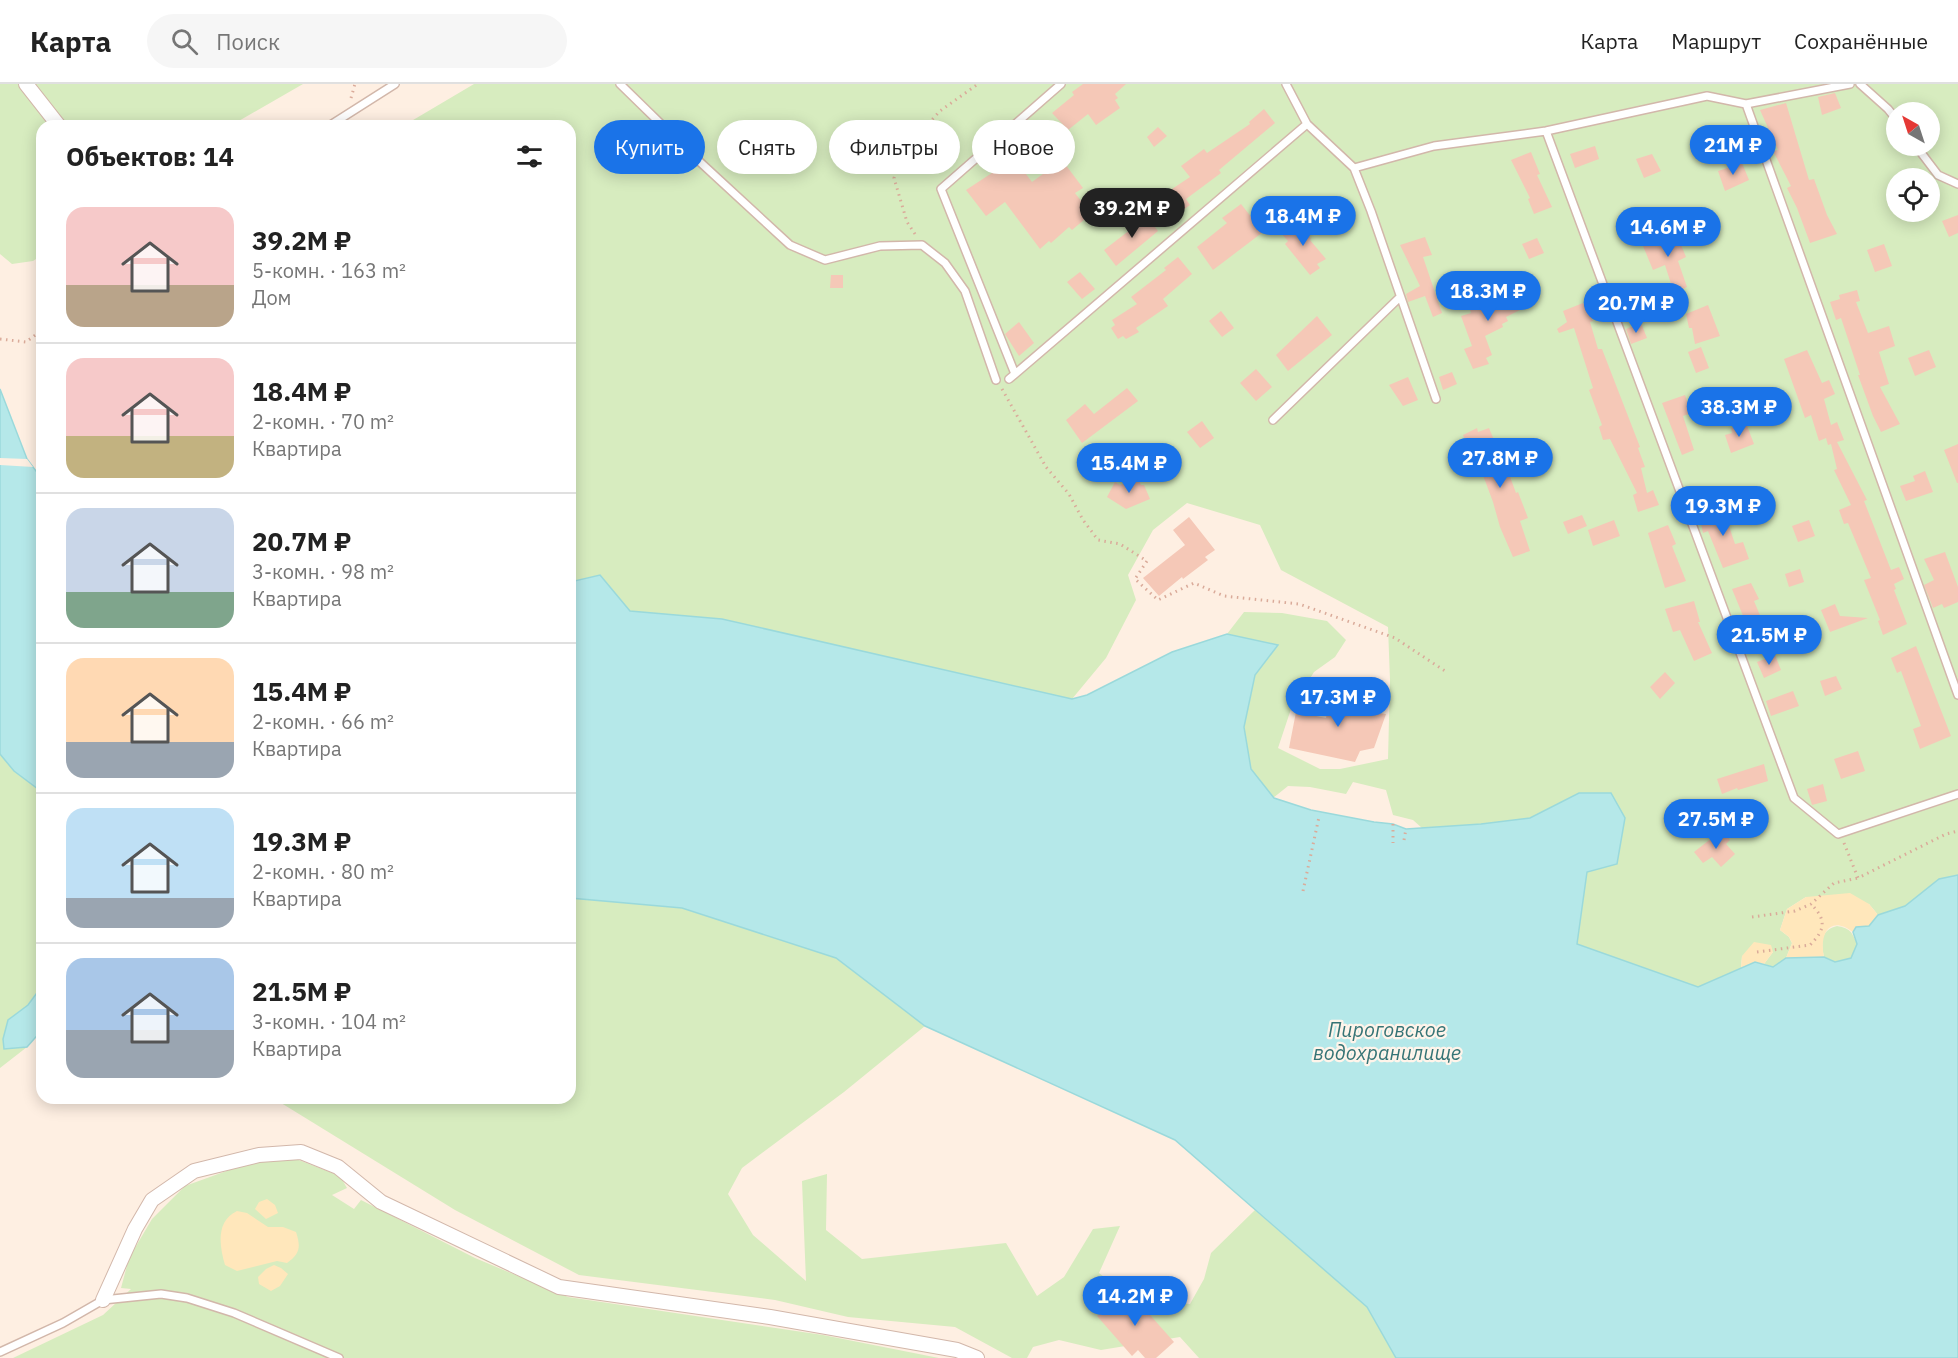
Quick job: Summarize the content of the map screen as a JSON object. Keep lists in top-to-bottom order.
{
  "water": ["Пироговское водохранилище"],
  "north": "top left",
  "page": {
    "header": "Карта",
    "search": "Поиск",
    "nav": ["Карта", "Маршрут", "Сохранённые"],
    "chip": [
      "Купить",
      "Снять",
      "Фильтры",
      "Новое"
    ],
    "heading": "Объектов: 14",
    "price": [
      "21M ₽",
      "39.2M ₽",
      "18.4M ₽",
      "14.6M ₽",
      "18.3M ₽",
      "20.7M ₽",
      "38.3M ₽",
      "27.8M ₽",
      "15.4M ₽",
      "19.3M ₽",
      "21.5M ₽",
      "17.3M ₽",
      "27.5M ₽",
      "14.2M ₽"
    ],
    "list": [
      {
        "name": "39.2M ₽",
        "note": "5-комн. · 163 m² · Дом"
      },
      {
        "name": "18.4M ₽",
        "note": "2-комн. · 70 m² · Квартира"
      },
      {
        "name": "20.7M ₽",
        "note": "3-комн. · 98 m² · Квартира"
      },
      {
        "name": "15.4M ₽",
        "note": "2-комн. · 66 m² · Квартира"
      },
      {
        "name": "19.3M ₽",
        "note": "2-комн. · 80 m² · Квартира"
      },
      {
        "name": "21.5M ₽",
        "note": "3-комн. · 104 m² · Квартира"
      }
    ]
  }
}
